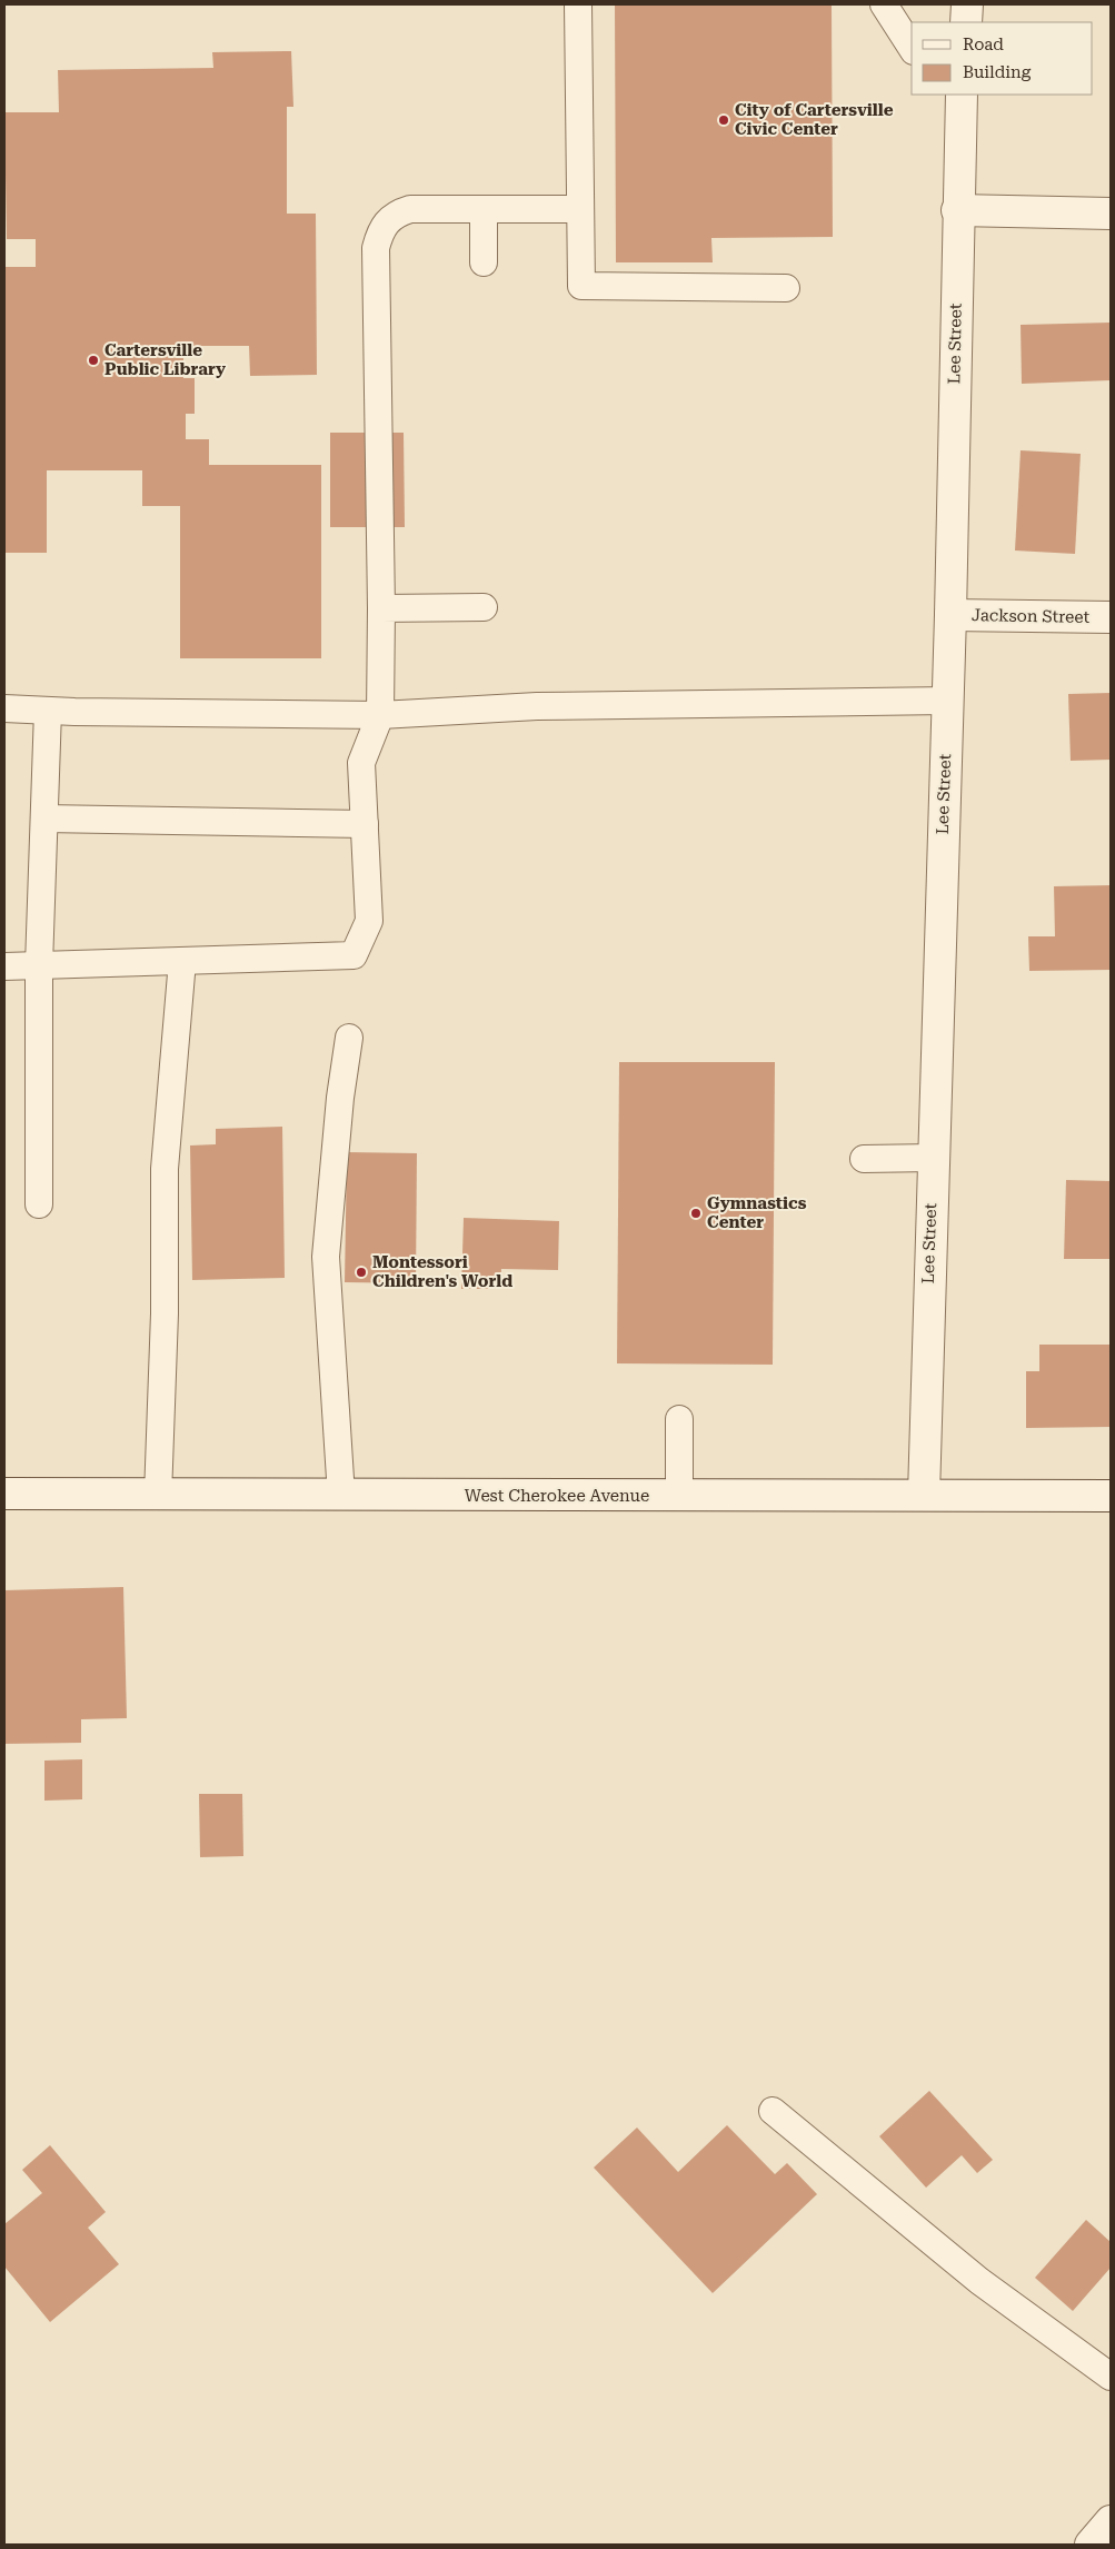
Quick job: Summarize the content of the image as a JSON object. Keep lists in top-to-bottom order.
{
  "streets": {
    "street": ["Lee Street", "Jackson Street", "West Cherokee Avenue"]
  },
  "crossings": [
    ["Lee Street", "Jackson Street"],
    ["Lee Street", "West Cherokee Avenue"]
  ],
  "places": [
    "City of Cartersville Civic Center",
    "Cartersville Public Library",
    "Gymnastics Center",
    "Montessori Children's World"
  ],
  "legend": ["Road", "Building"]
}
